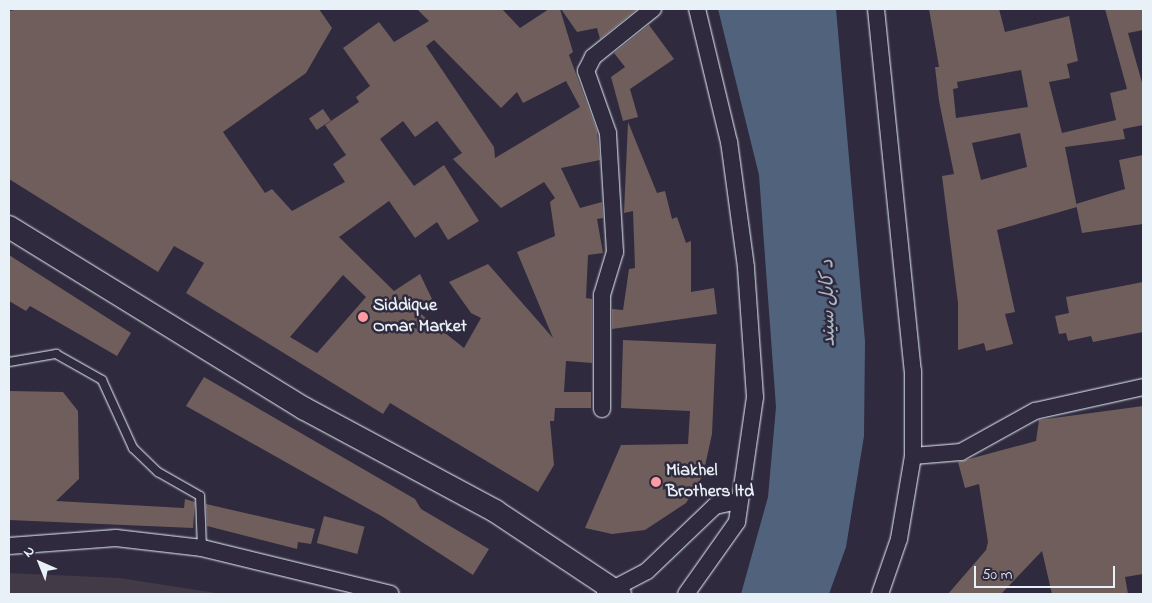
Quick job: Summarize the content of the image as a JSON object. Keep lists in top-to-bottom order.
{
  "water": ["د کابل سيند"],
  "places": ["Siddique Omar Market", "Miakhel Brothers ltd"],
  "scale_bar": "50 m",
  "north": "top left"
}
